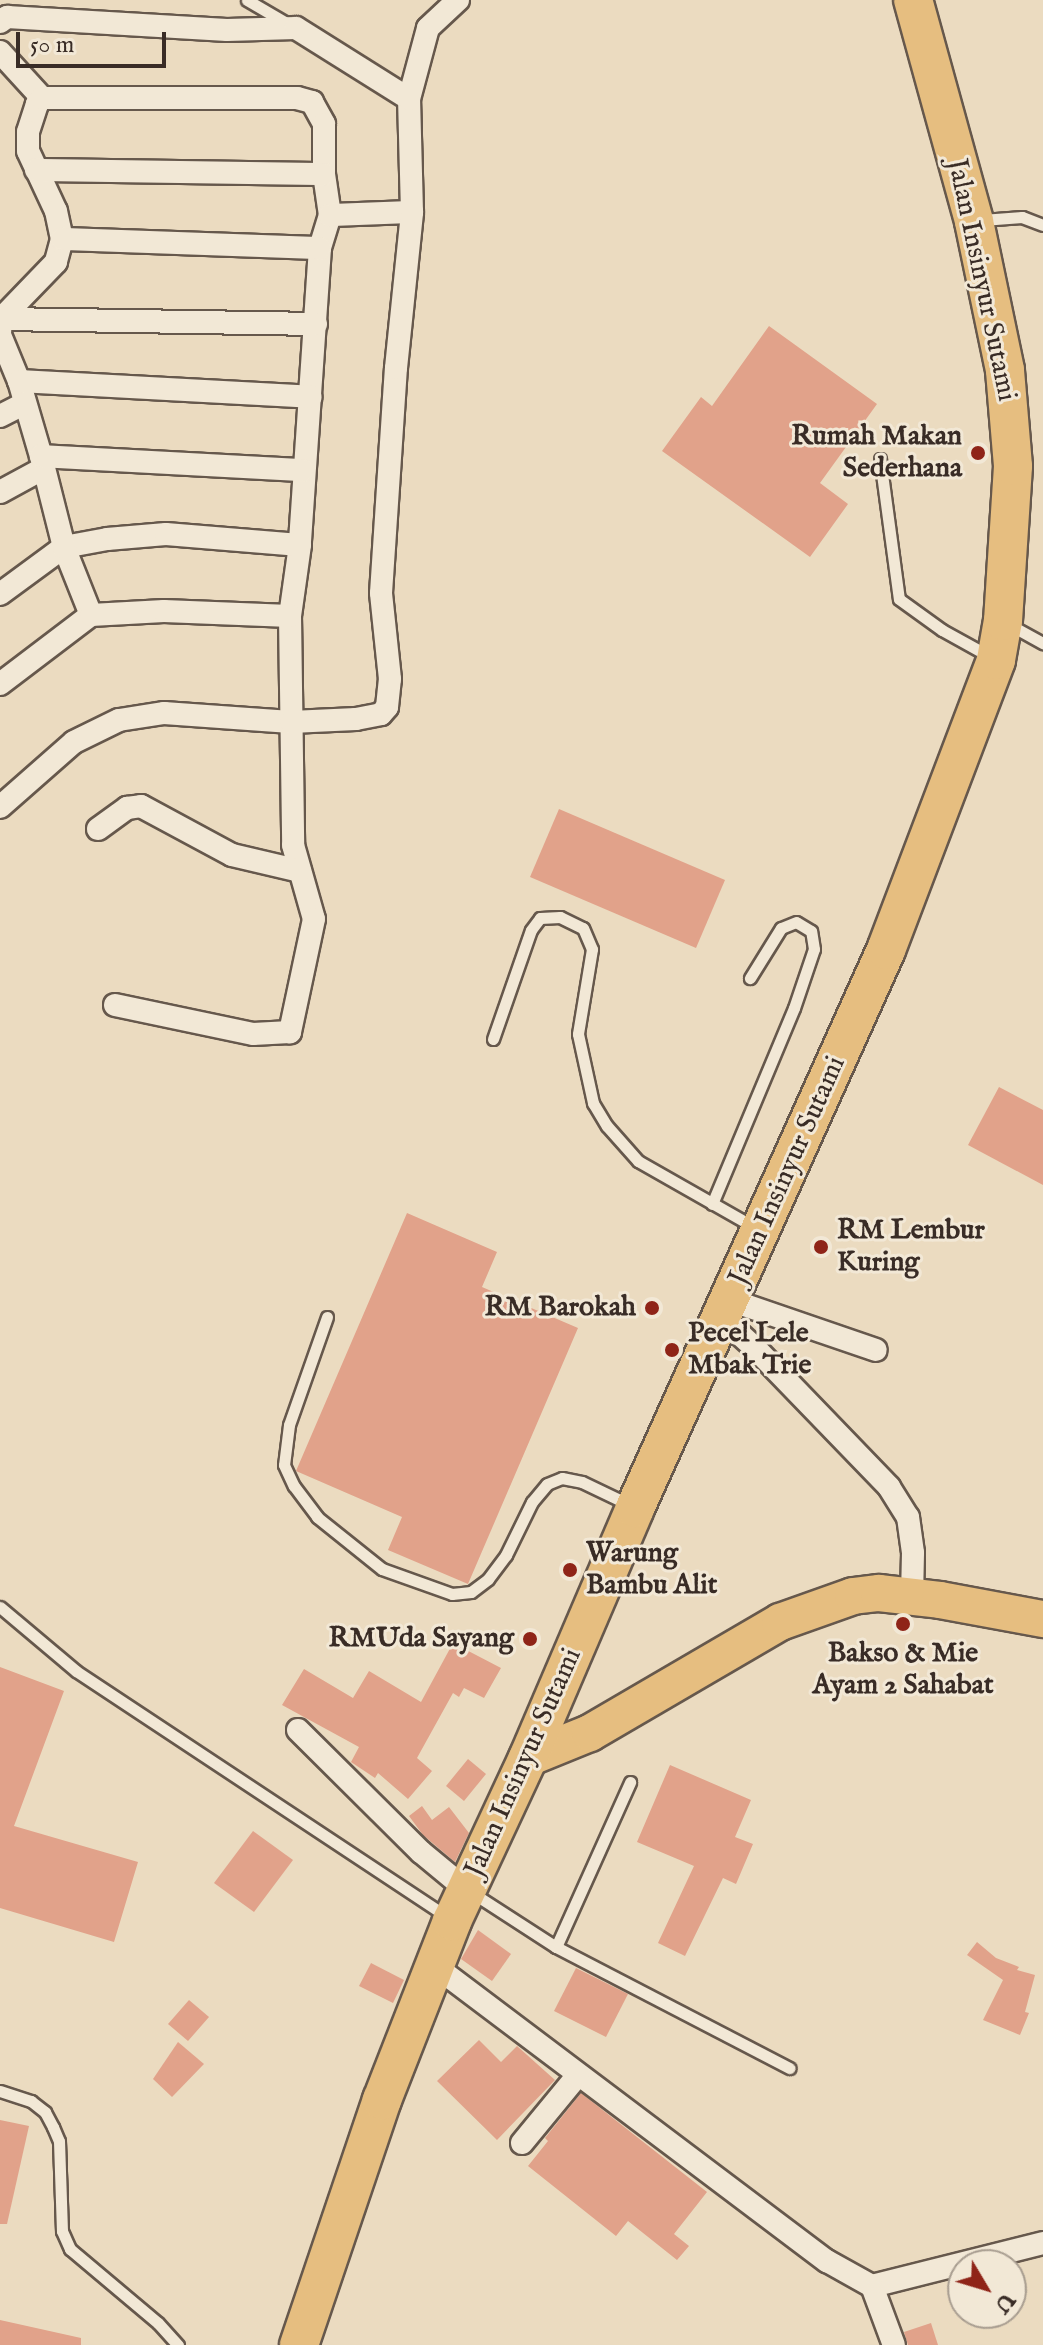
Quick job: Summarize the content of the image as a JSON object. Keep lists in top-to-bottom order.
{
  "streets": {
    "highway": ["Jalan Insinyur Sutami"]
  },
  "places": [
    "Rumah Makan Sederhana",
    "RM Lembur Kuring",
    "RM Barokah",
    "Pecel Lele Mbak Trie",
    "Warung Bambu Alit",
    "Bakso & Mie Ayam 2 Sahabat",
    "RMUda Sayang"
  ],
  "scale_bar": "50 m",
  "north": "bottom right"
}
